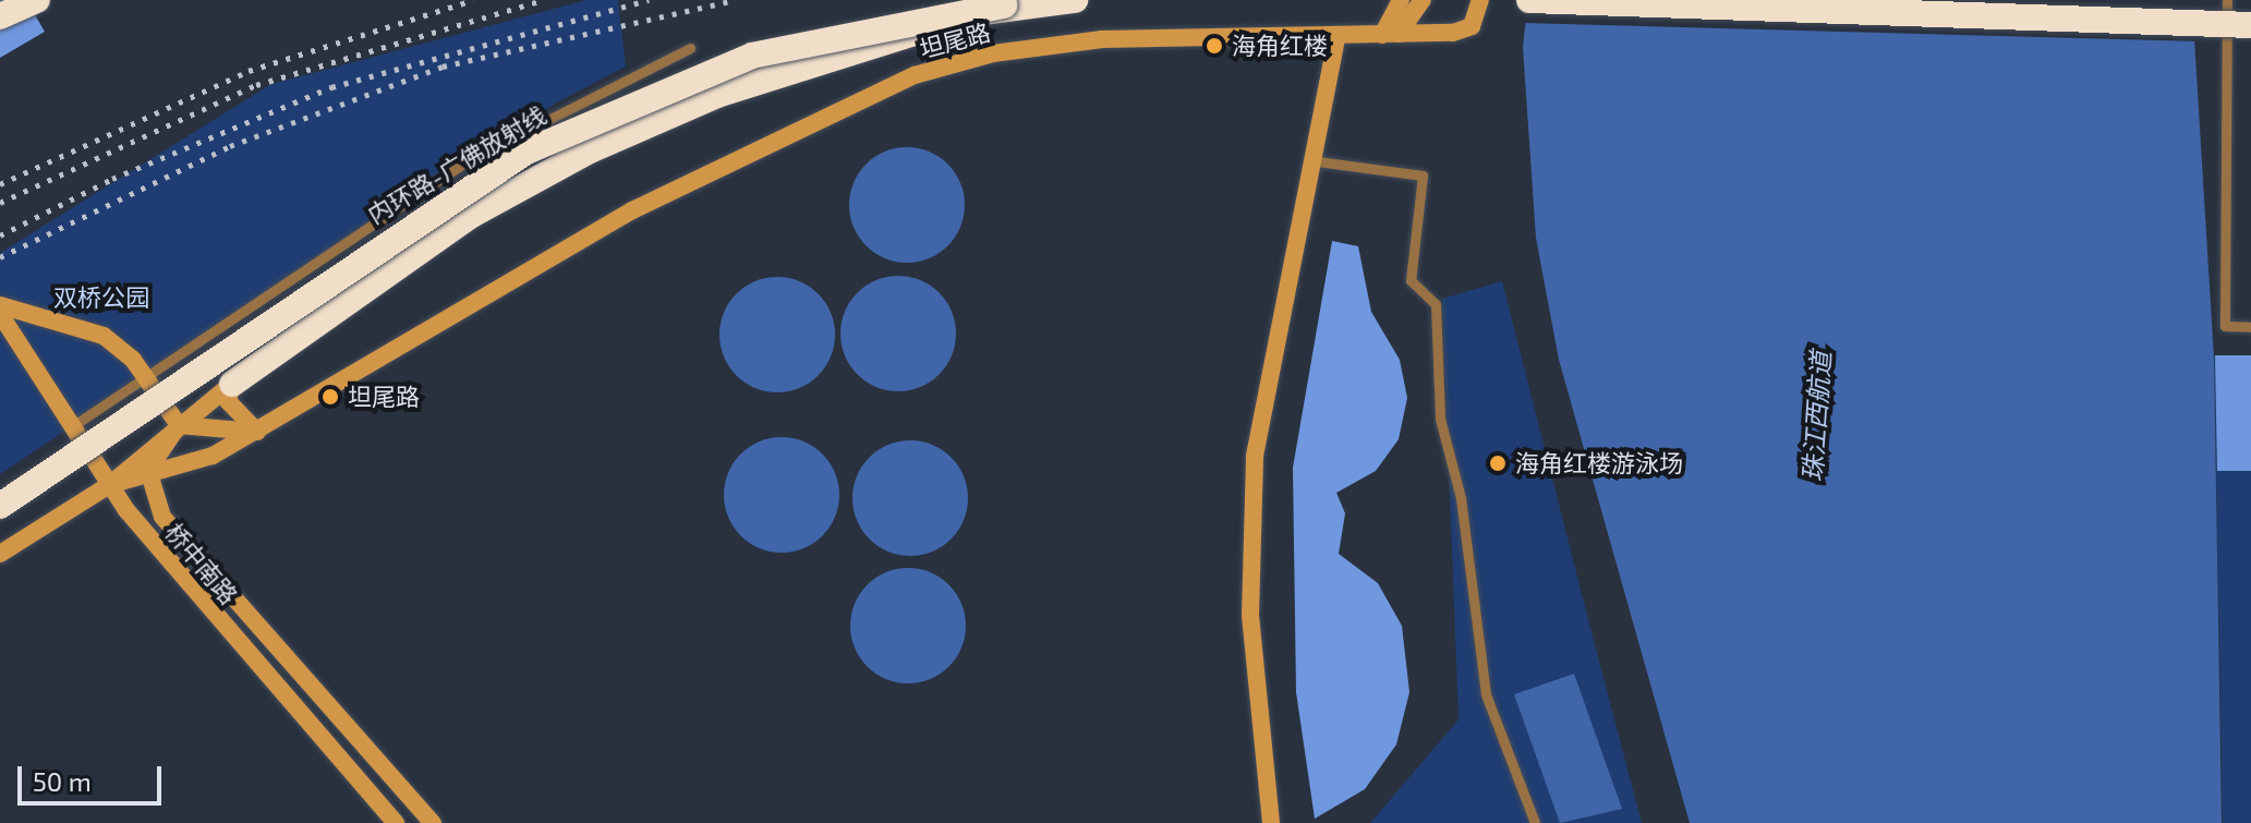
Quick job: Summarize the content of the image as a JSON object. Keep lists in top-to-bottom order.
{
  "streets": {
    "highway": ["内环路-广佛放射线"],
    "street": ["坦尾路", "桥中南路"]
  },
  "crossings": [
    ["坦尾路", "桥中南路"]
  ],
  "water": ["珠江西航道"],
  "parks": ["双桥公园"],
  "places": ["海角红楼", "坦尾路", "海角红楼游泳场"],
  "scale_bar": "50 m"
}
